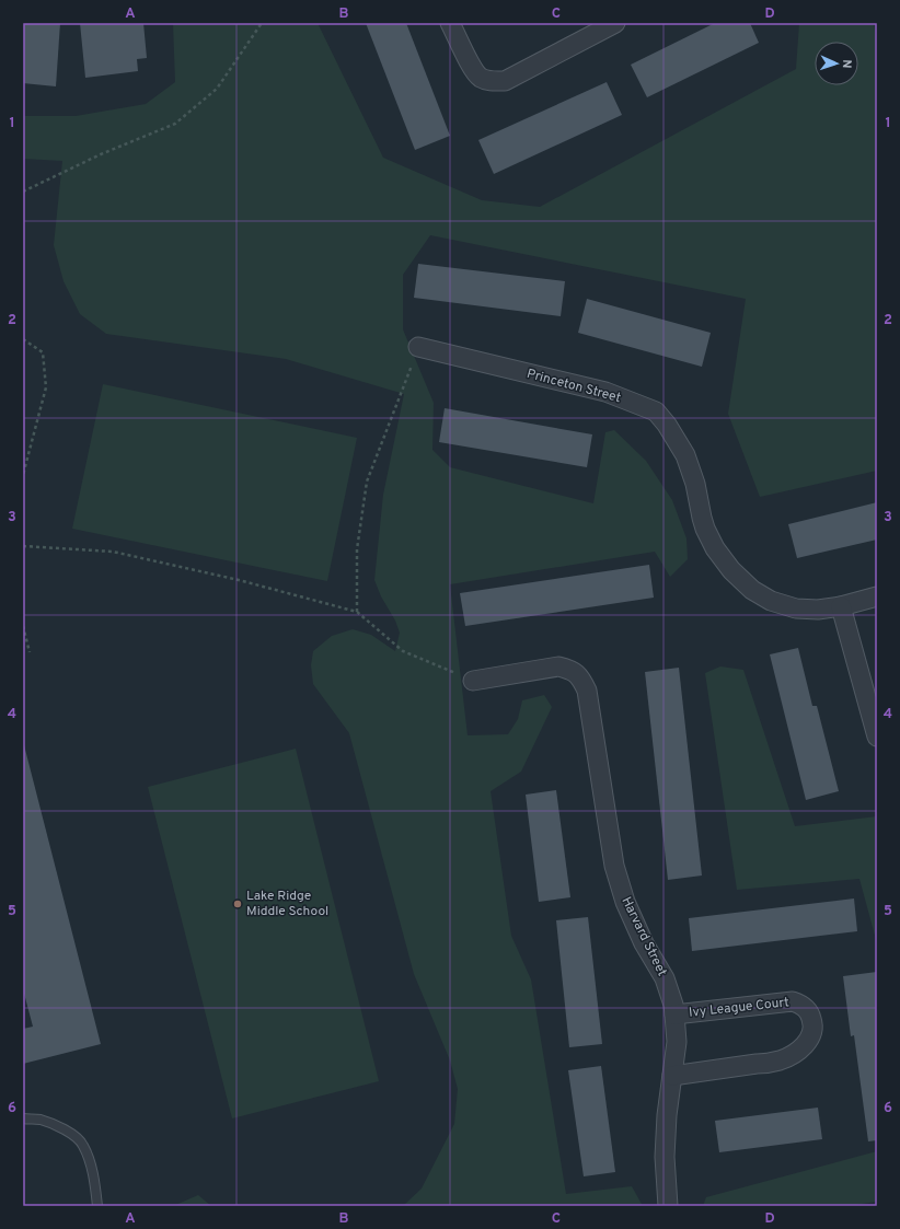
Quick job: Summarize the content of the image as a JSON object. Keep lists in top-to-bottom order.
{
  "streets": {
    "street": ["Princeton Street", "Harvard Street", "Ivy League Court"]
  },
  "crossings": [
    ["Harvard Street", "Ivy League Court"]
  ],
  "places": ["Lake Ridge Middle School"],
  "north": "right",
  "grid": {
    "columns": [
      "A",
      "B",
      "C",
      "D"
    ],
    "rows": [
      "1",
      "2",
      "3",
      "4",
      "5",
      "6"
    ]
  }
}
